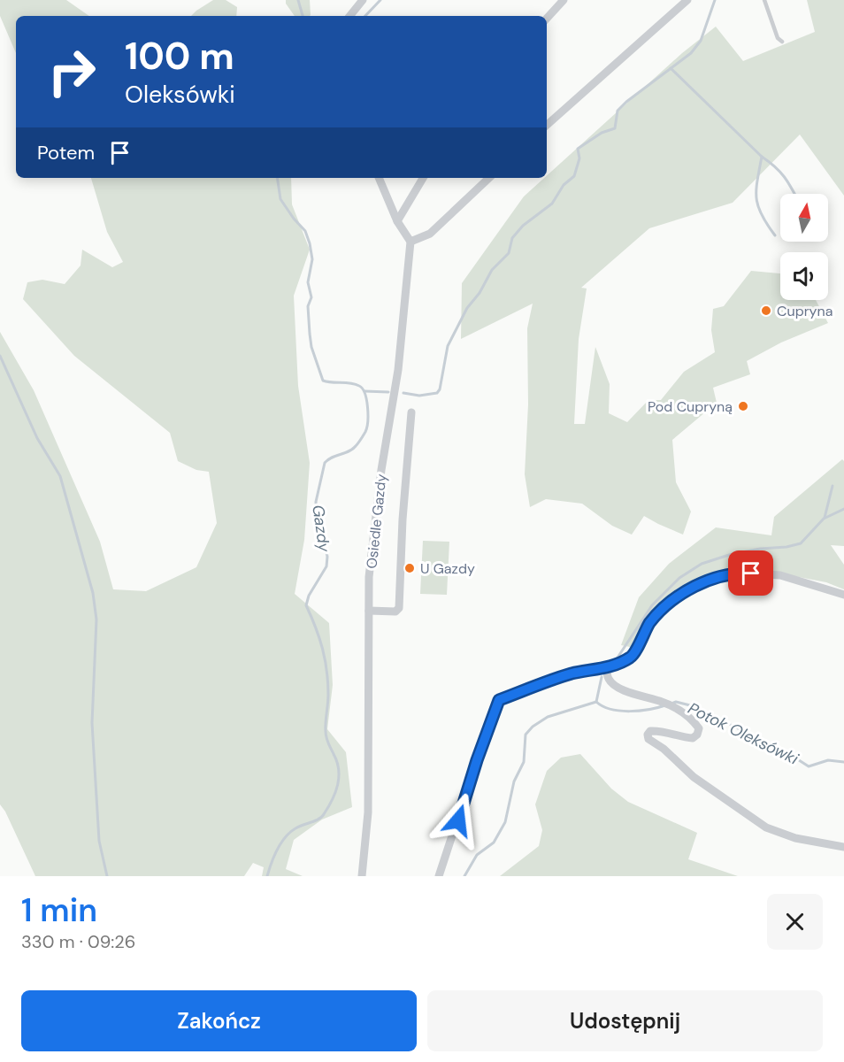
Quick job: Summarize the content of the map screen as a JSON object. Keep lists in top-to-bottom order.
{
  "streets": {
    "street": ["Osiedle Gazdy"]
  },
  "water": ["Gazdy", "Potok Oleksówki"],
  "places": ["Cupryna", "Pod Cupryną", "U Gazdy"],
  "north": "top",
  "page": {
    "turn": ["100 m", "Oleksówki"],
    "then": "Potem",
    "heading": ["1 min", "330 m · 09:26"],
    "buttons": ["Zakończ", "Udostępnij"]
  }
}
